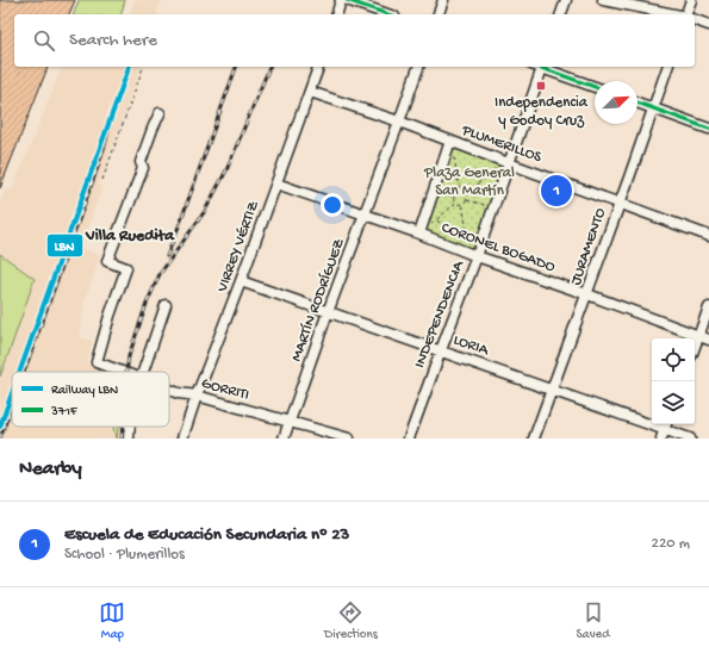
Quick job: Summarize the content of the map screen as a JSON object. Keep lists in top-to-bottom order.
{
  "streets": {
    "street": [
      "PLUMERILLOS",
      "VIRREY VÉRTIZ",
      "JURAMENTO",
      "CORONEL BOGADO",
      "MARTÍN RODRÍGUEZ",
      "INDEPENDENCIA",
      "LORIA",
      "GORRITI"
    ]
  },
  "crossings": [
    ["PLUMERILLOS", "VIRREY VÉRTIZ"],
    ["PLUMERILLOS", "JURAMENTO"],
    ["PLUMERILLOS", "MARTÍN RODRÍGUEZ"],
    ["PLUMERILLOS", "INDEPENDENCIA"],
    ["VIRREY VÉRTIZ", "CORONEL BOGADO"],
    ["VIRREY VÉRTIZ", "LORIA"],
    ["VIRREY VÉRTIZ", "GORRITI"],
    ["JURAMENTO", "CORONEL BOGADO"],
    ["JURAMENTO", "LORIA"],
    ["CORONEL BOGADO", "MARTÍN RODRÍGUEZ"],
    ["CORONEL BOGADO", "INDEPENDENCIA"],
    ["MARTÍN RODRÍGUEZ", "LORIA"],
    ["MARTÍN RODRÍGUEZ", "GORRITI"],
    ["INDEPENDENCIA", "LORIA"]
  ],
  "districts": ["Villa Ruedita"],
  "parks": ["Plaza General San Martín"],
  "places": {
    "transit": ["Independencia y Godoy Cruz"]
  },
  "lines": ["transit line 371F", "rail line LBN"],
  "legend": ["Railway LBN", "371F"],
  "north": "top right",
  "page": {
    "search": "Search here",
    "pins": "1",
    "heading": "Nearby",
    "list": [
      {
        "mark": "1",
        "name": "Escuela de Educación Secundaria nº 23",
        "note": "School · Plumerillos",
        "value": "220 m"
      }
    ],
    "nav": ["Map", "Directions", "Saved"]
  }
}
